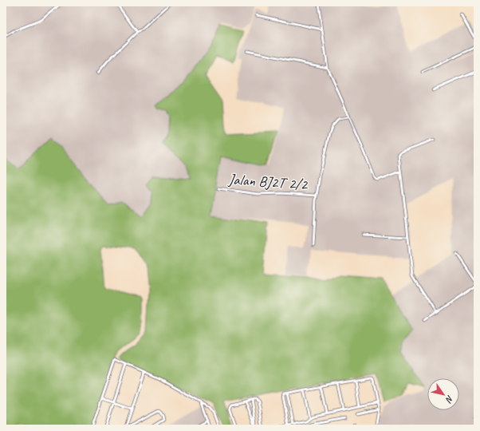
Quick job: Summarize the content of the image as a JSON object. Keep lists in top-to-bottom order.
{
  "streets": {
    "street": ["Jalan BJ2T 2/2"]
  },
  "north": "bottom right"
}
